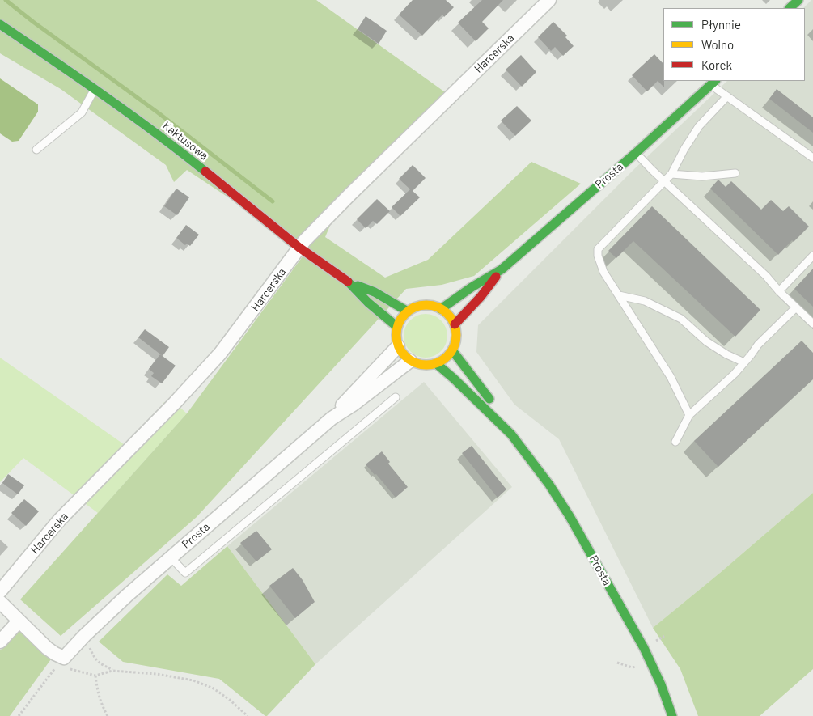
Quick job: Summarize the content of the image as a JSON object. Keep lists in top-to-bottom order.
{
  "streets": {
    "main road": ["Kaktusowa", "Prosta"],
    "street": ["Harcerska"]
  },
  "crossings": [
    ["Harcerska", "Kaktusowa"],
    ["Kaktusowa", "Prosta"]
  ],
  "legend": ["Płynnie", "Wolno", "Korek"]
}
